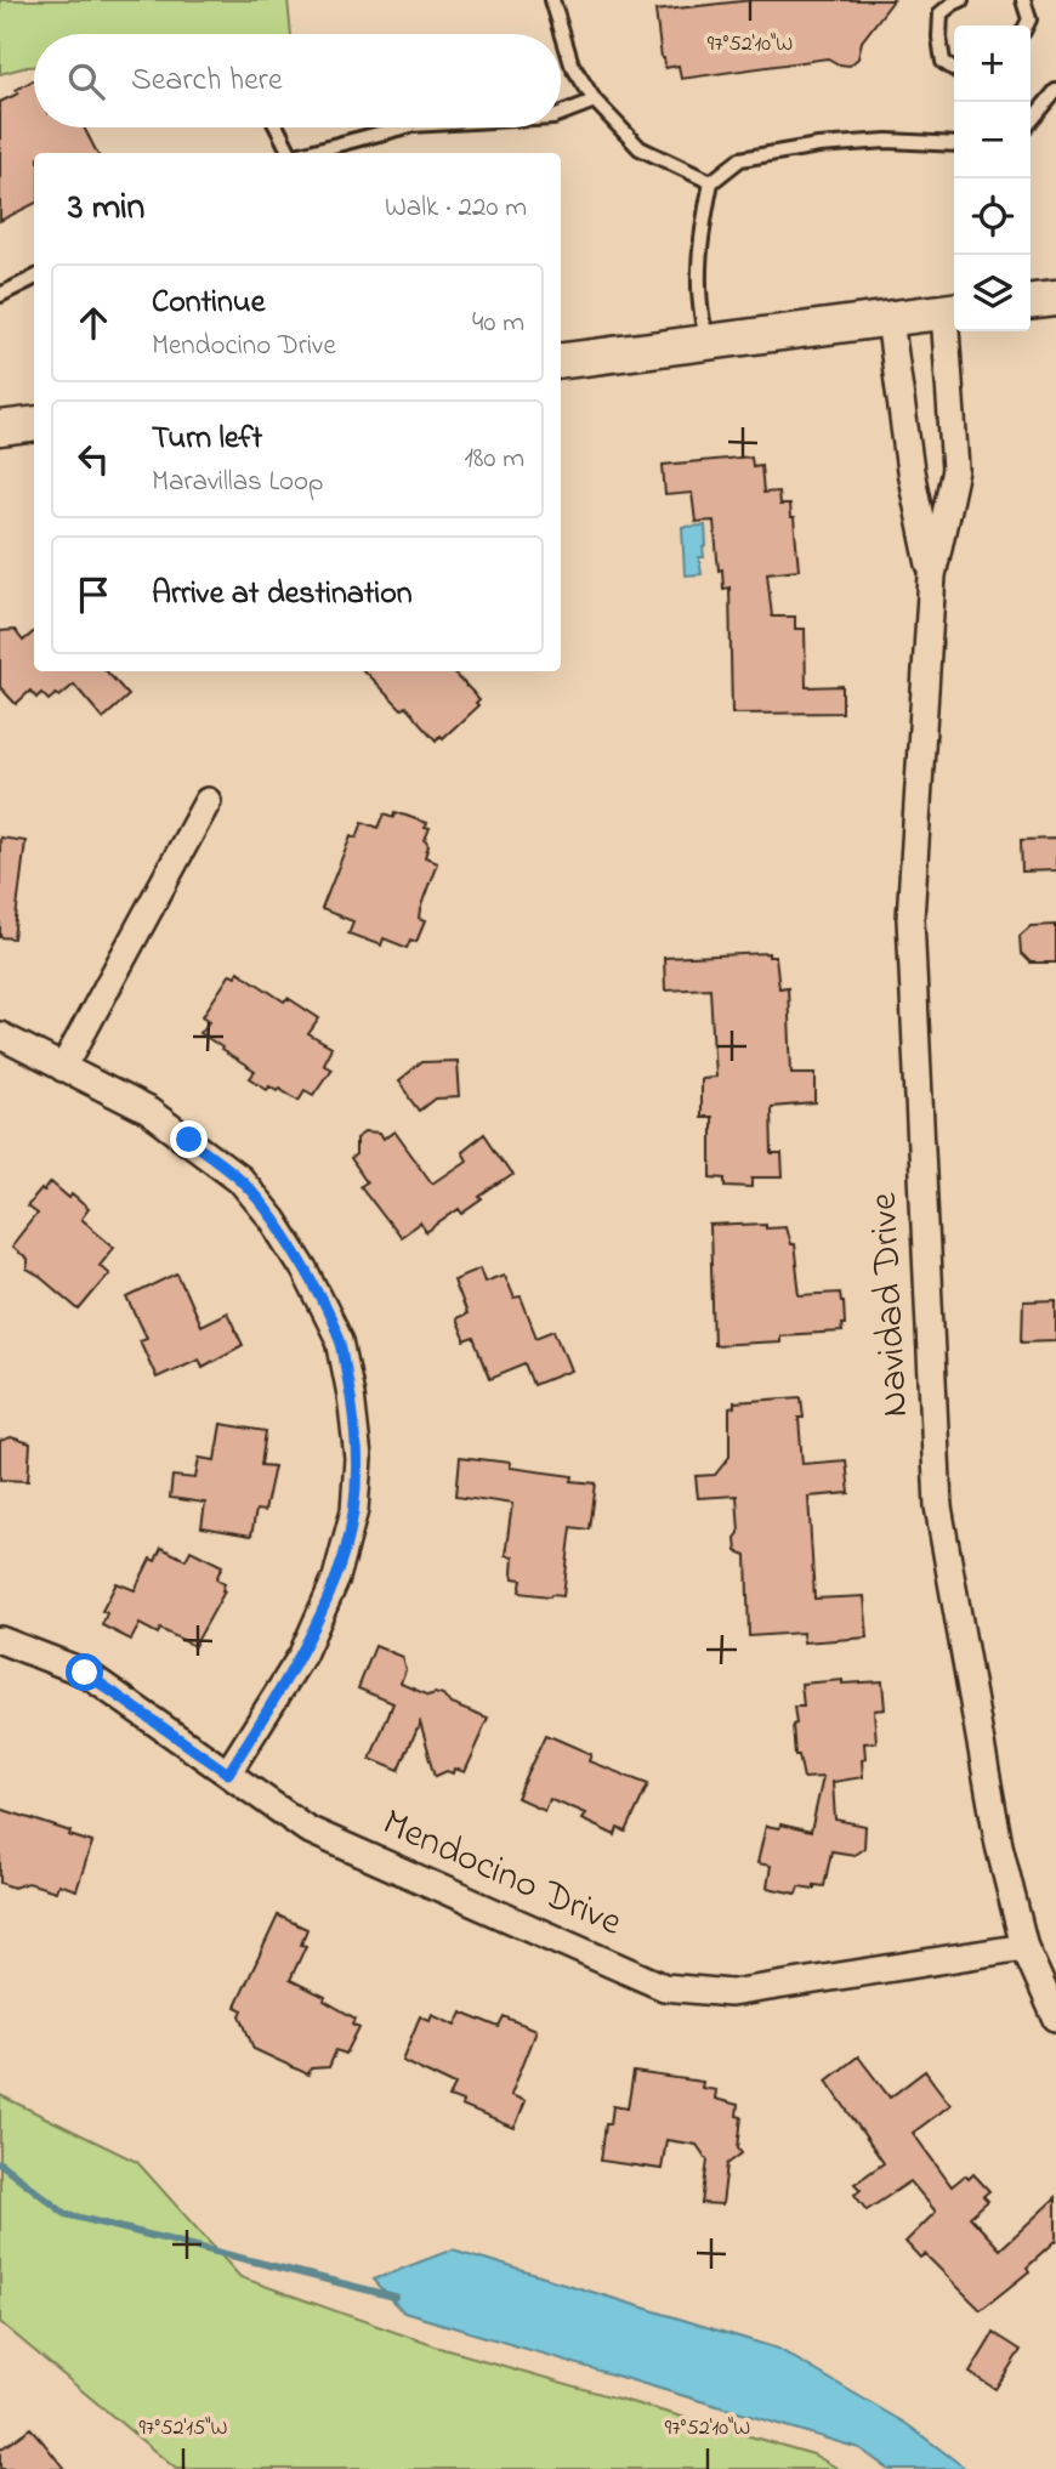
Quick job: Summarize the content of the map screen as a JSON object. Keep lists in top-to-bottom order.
{
  "streets": {
    "street": ["Navidad Drive", "Mendocino Drive"]
  },
  "crossings": [
    ["Navidad Drive", "Mendocino Drive"]
  ],
  "page": {
    "map_buttons": ["+", "−"],
    "search": "Search here",
    "heading": ["3 min", "Walk · 220 m"],
    "list": [
      ["Continue", "Mendocino Drive", "40 m"],
      ["Turn left", "Maravillas Loop", "180 m"],
      "Arrive at destination"
    ]
  },
  "coordinates": ["97°52'10\"W", "97°52'15\"W"]
}
